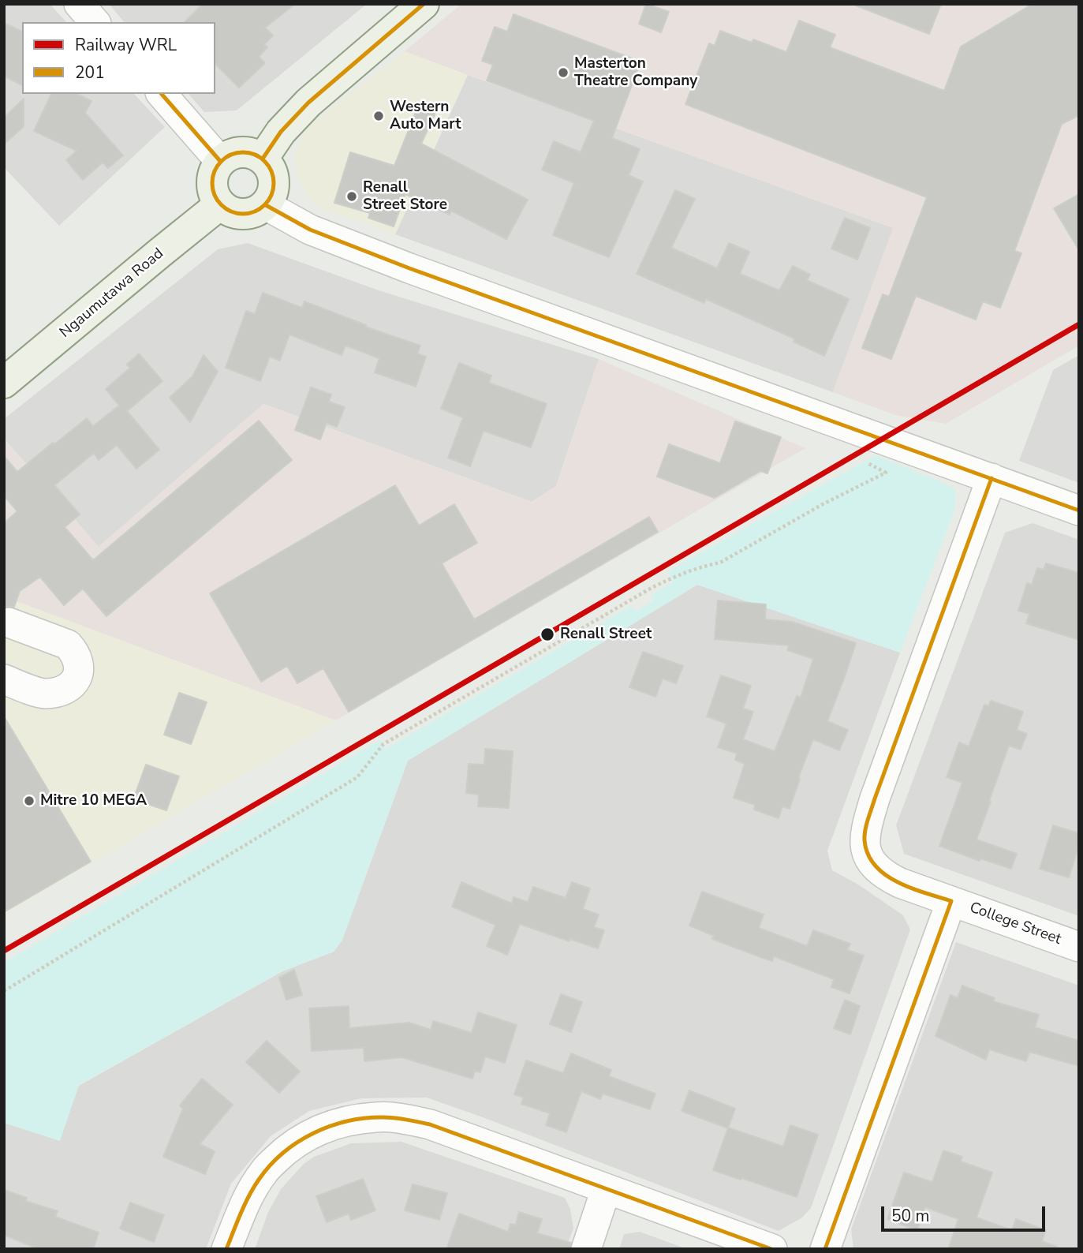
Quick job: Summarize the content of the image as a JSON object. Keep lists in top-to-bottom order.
{
  "streets": {
    "main road": ["Ngaumutawa Road"],
    "street": ["College Street"]
  },
  "places": [
    "Masterton Theatre Company",
    "Western Auto Mart",
    "Renall Street Store",
    "Renall Street",
    "Mitre 10 MEGA"
  ],
  "lines": ["transit line 201", "rail line WRL"],
  "legend": ["Railway WRL", "201"],
  "scale_bar": "50 m"
}
